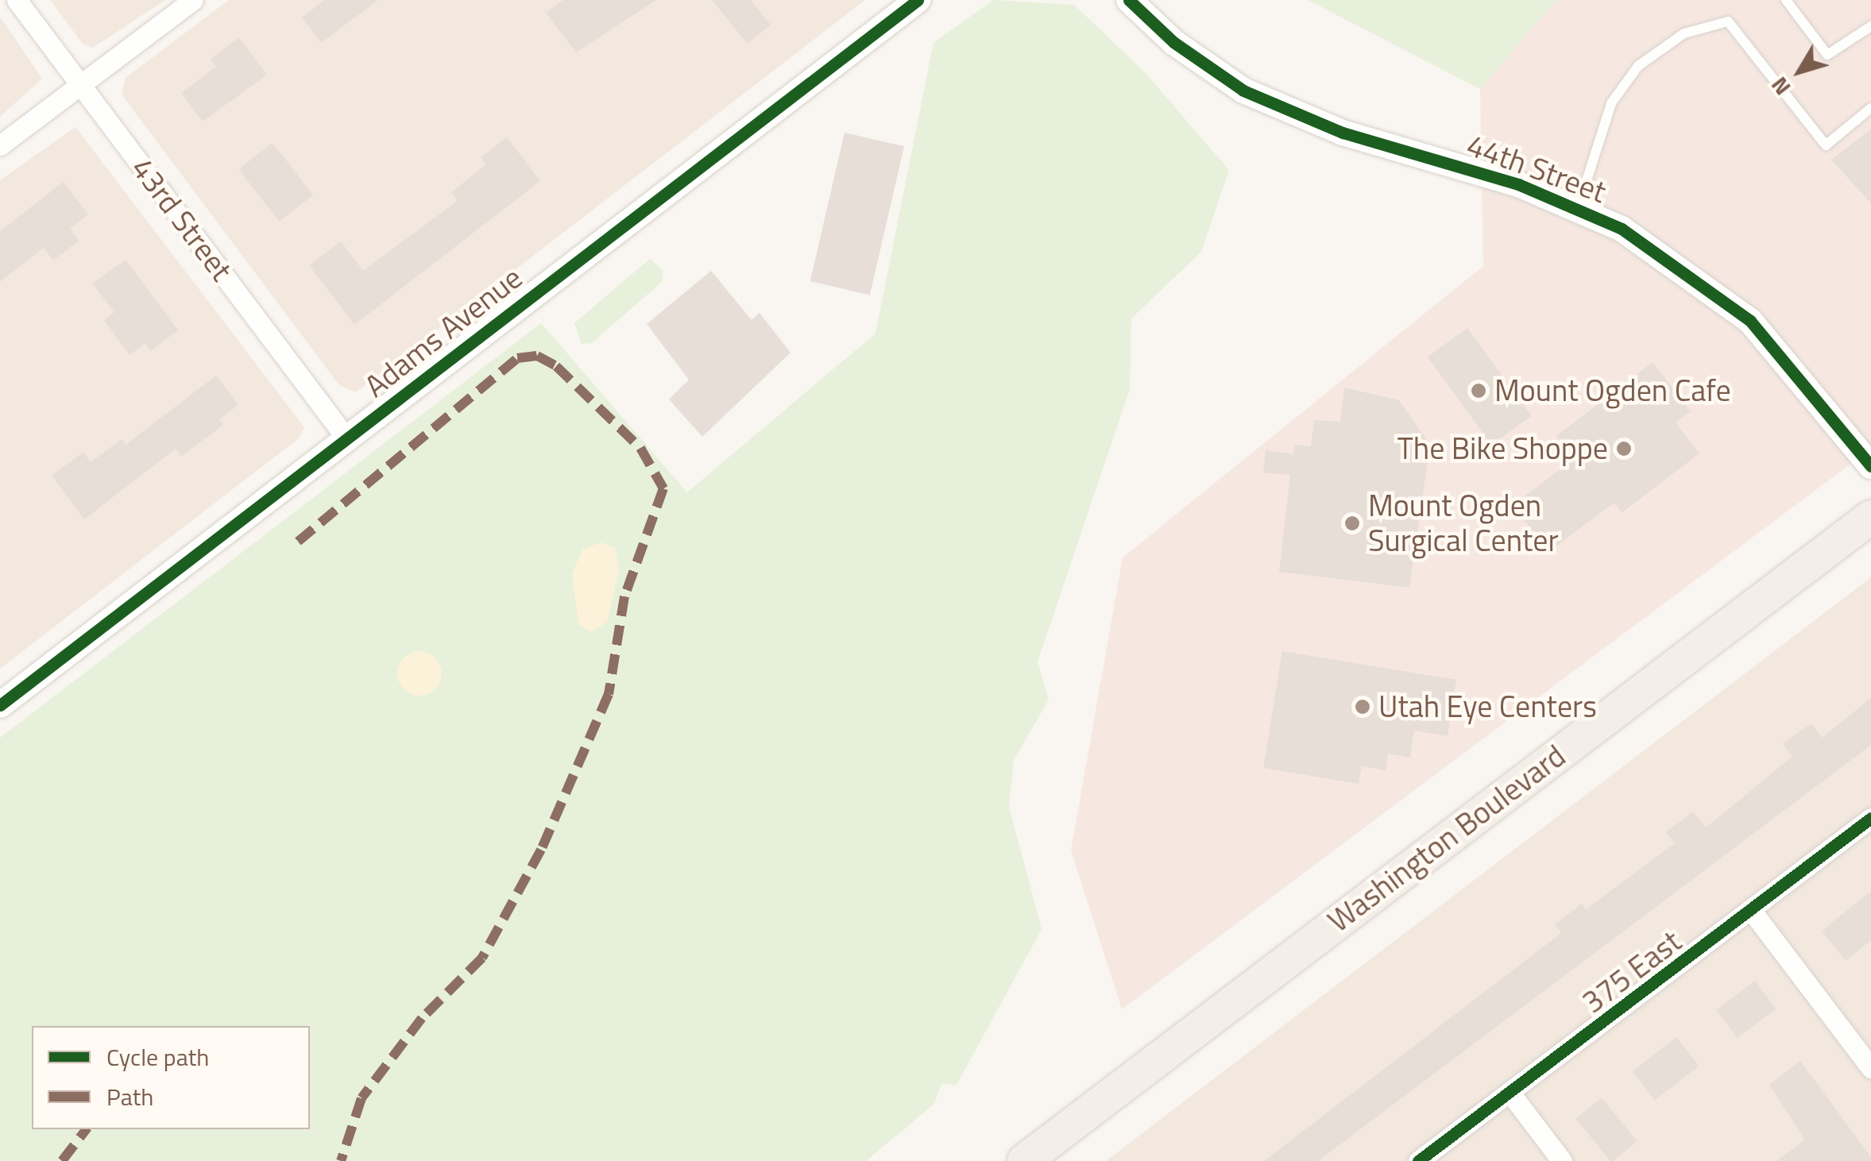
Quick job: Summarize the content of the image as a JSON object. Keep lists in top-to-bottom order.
{
  "streets": {
    "main road": ["Washington Boulevard"],
    "street": [
      "44th Street",
      "43rd Street",
      "Adams Avenue",
      "375 East"
    ]
  },
  "crossings": [
    ["43rd Street", "Adams Avenue"]
  ],
  "places": [
    "Mount Ogden Cafe",
    "The Bike Shoppe",
    "Mount Ogden Surgical Center",
    "Utah Eye Centers"
  ],
  "legend": ["Cycle path", "Path"],
  "north": "bottom left"
}
